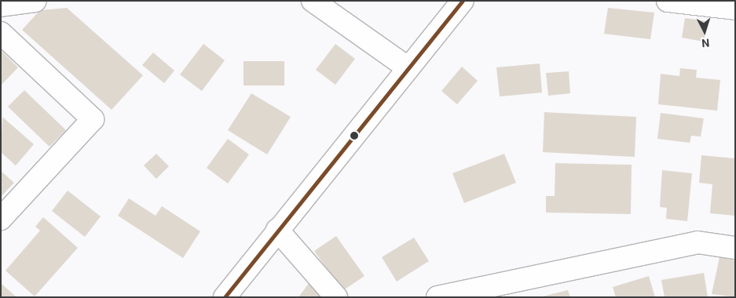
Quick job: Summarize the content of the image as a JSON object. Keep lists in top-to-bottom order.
{
  "north": "bottom"
}
